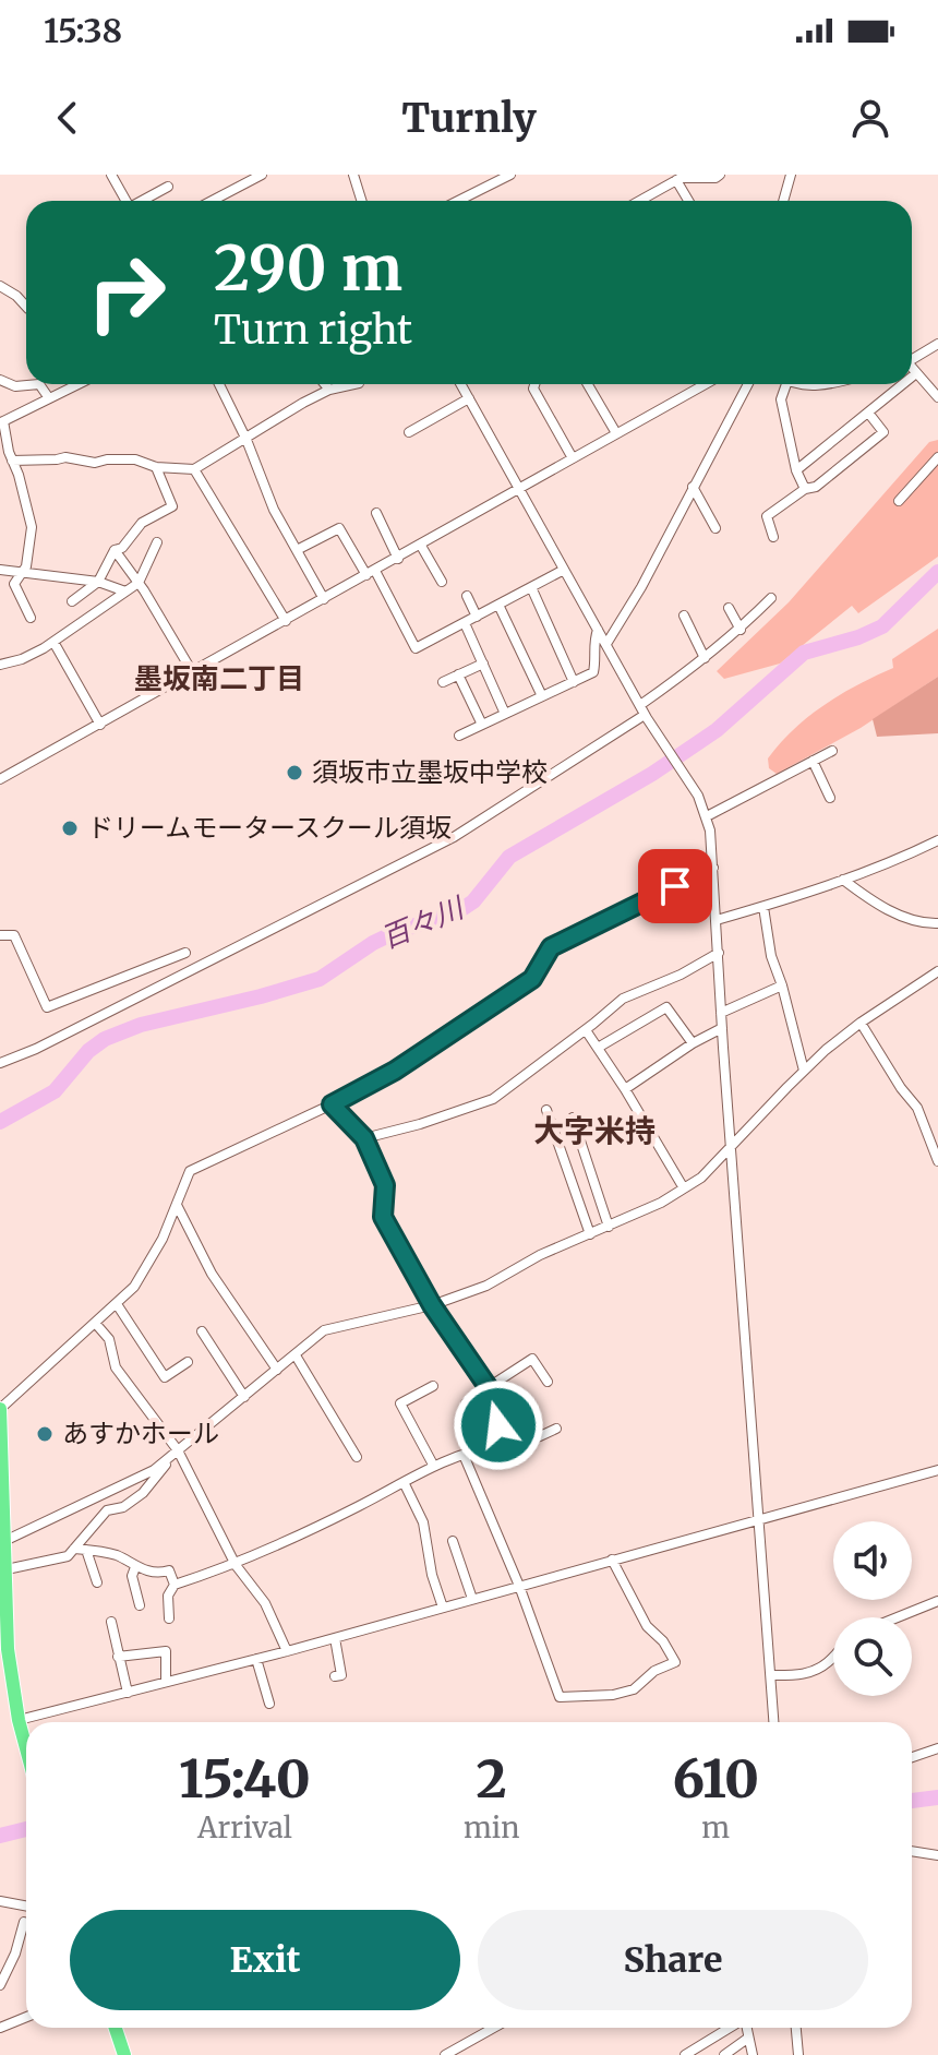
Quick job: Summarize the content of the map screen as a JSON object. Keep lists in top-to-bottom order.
{
  "districts": ["墨坂南二丁目", "大字米持"],
  "water": ["百々川"],
  "places": ["須坂市立墨坂中学校", "ドリームモータースクール須坂", "あすかホール"],
  "page": {
    "status": "15:38",
    "header": "Turnly",
    "turn": ["290 m", "Turn right"],
    "eta": [
      "15:40",
      "Arrival",
      "2",
      "min",
      "610",
      "m"
    ],
    "buttons": ["Exit", "Share"]
  }
}
